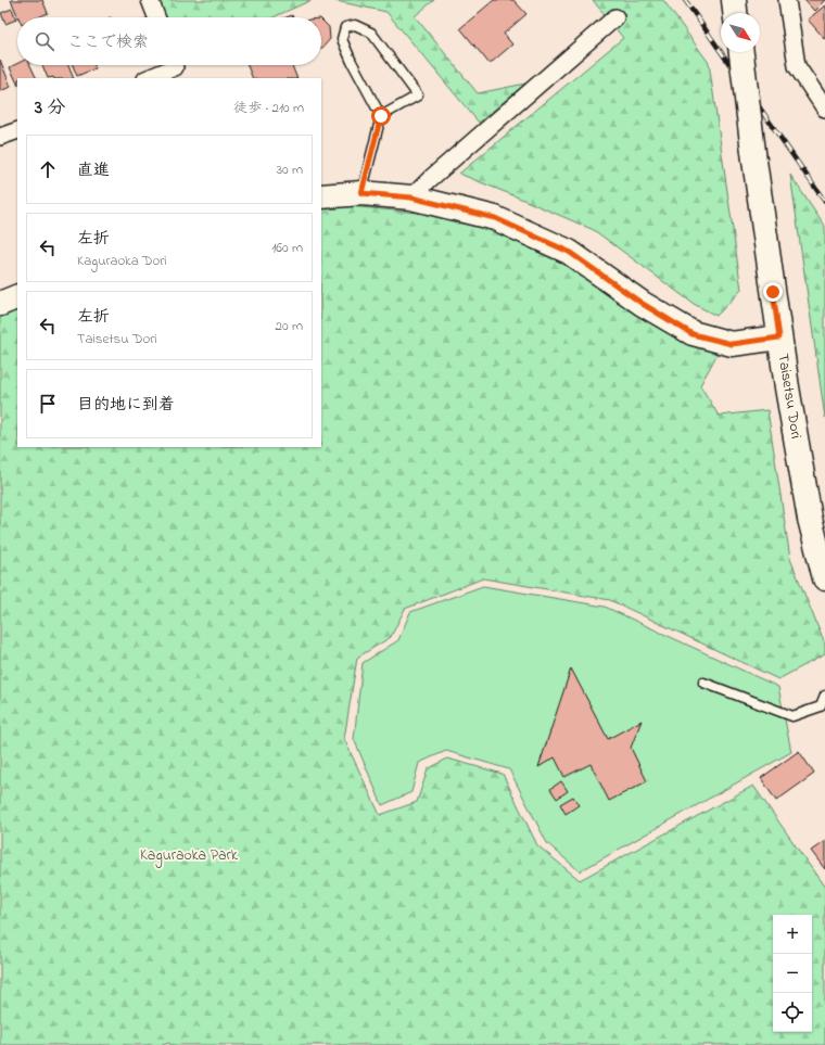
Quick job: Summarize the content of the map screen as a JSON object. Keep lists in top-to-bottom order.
{
  "streets": {
    "main road": ["Taisetsu Dori"]
  },
  "parks": ["Kaguraoka Park"],
  "north": "bottom right",
  "page": {
    "search": "ここで検索",
    "heading": ["3 分", "徒歩 · 210 m"],
    "list": [
      ["直進", "30 m"],
      ["左折", "Kaguraoka Dori", "160 m"],
      ["左折", "Taisetsu Dori", "20 m"],
      "目的地に到着"
    ],
    "map_buttons": ["+", "−"]
  }
}
